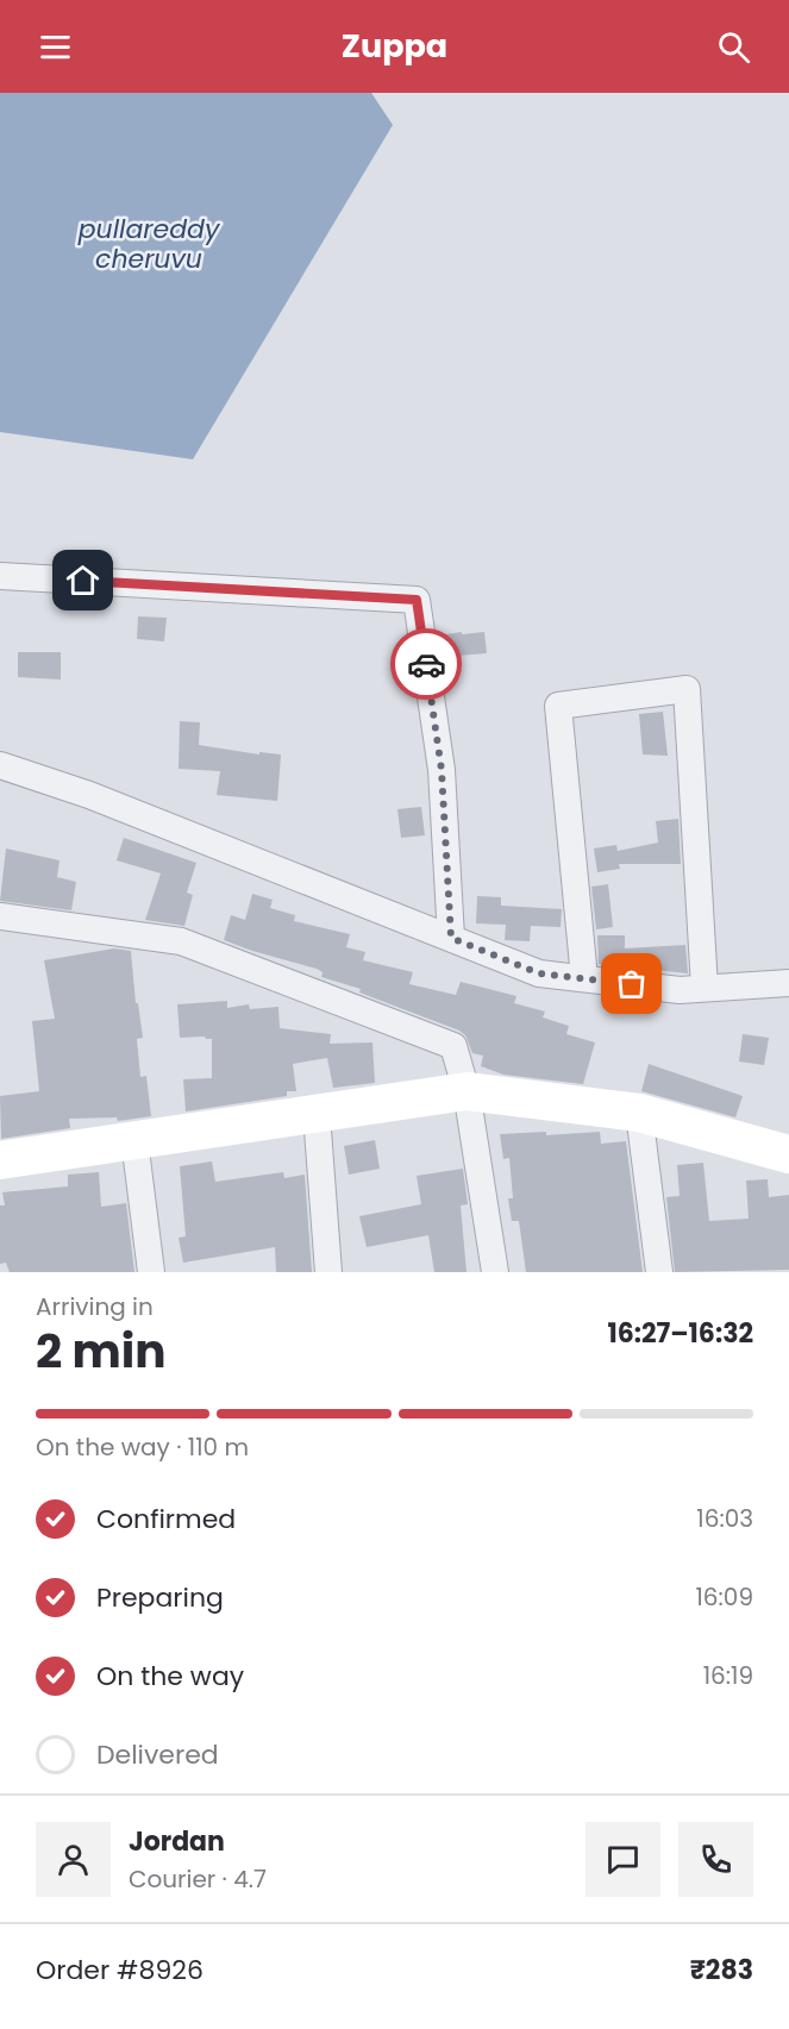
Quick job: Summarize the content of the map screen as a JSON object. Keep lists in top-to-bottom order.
{
  "water": ["pullareddy cheruvu"],
  "page": {
    "header": "Zuppa",
    "heading": ["2 min", "Arriving in", "16:27–16:32"],
    "panel": [
      "Jordan",
      "Courier · 4.7",
      "Order #8926",
      "₹283"
    ],
    "bar": "On the way · 110 m",
    "list": [
      ["Confirmed", "16:03"],
      ["Preparing", "16:09"],
      ["On the way", "16:19"],
      "Delivered"
    ]
  }
}
